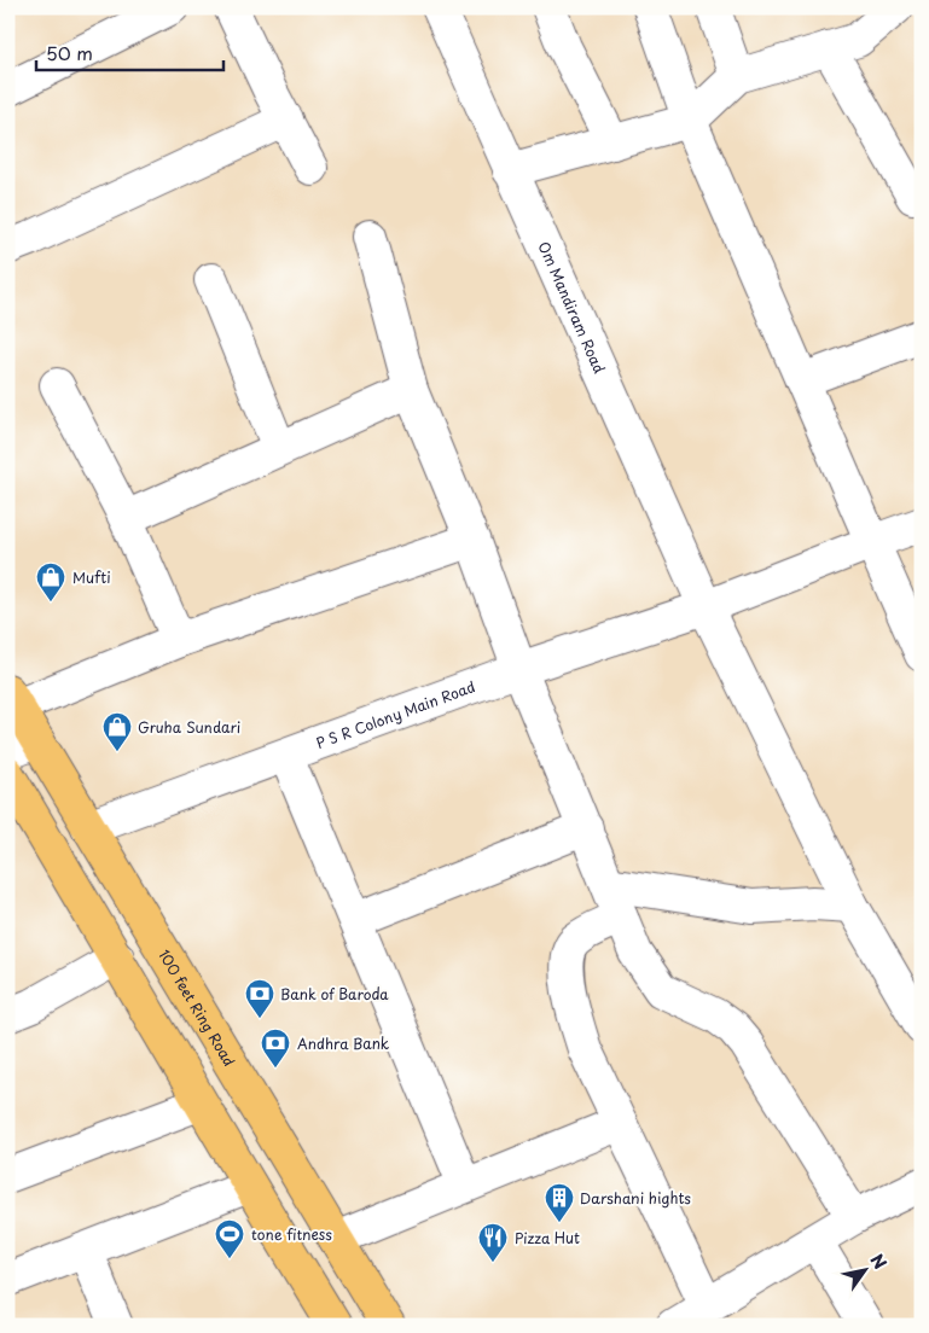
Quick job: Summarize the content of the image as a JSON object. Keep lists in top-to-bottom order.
{
  "streets": {
    "main road": ["100 feet Ring Road"],
    "street": ["Om Mandiram Road", "P S R Colony Main Road"]
  },
  "crossings": [
    ["Om Mandiram Road", "P S R Colony Main Road"],
    ["P S R Colony Main Road", "100 feet Ring Road"]
  ],
  "places": {
    "shop": ["Mufti", "Gruha Sundari"],
    "bank": ["Bank of Baroda", "Andhra Bank"],
    "building": ["Darshani hights"],
    "sports": ["tone fitness"],
    "restaurant": ["Pizza Hut"]
  },
  "scale_bar": "50 m",
  "north": "top right"
}
